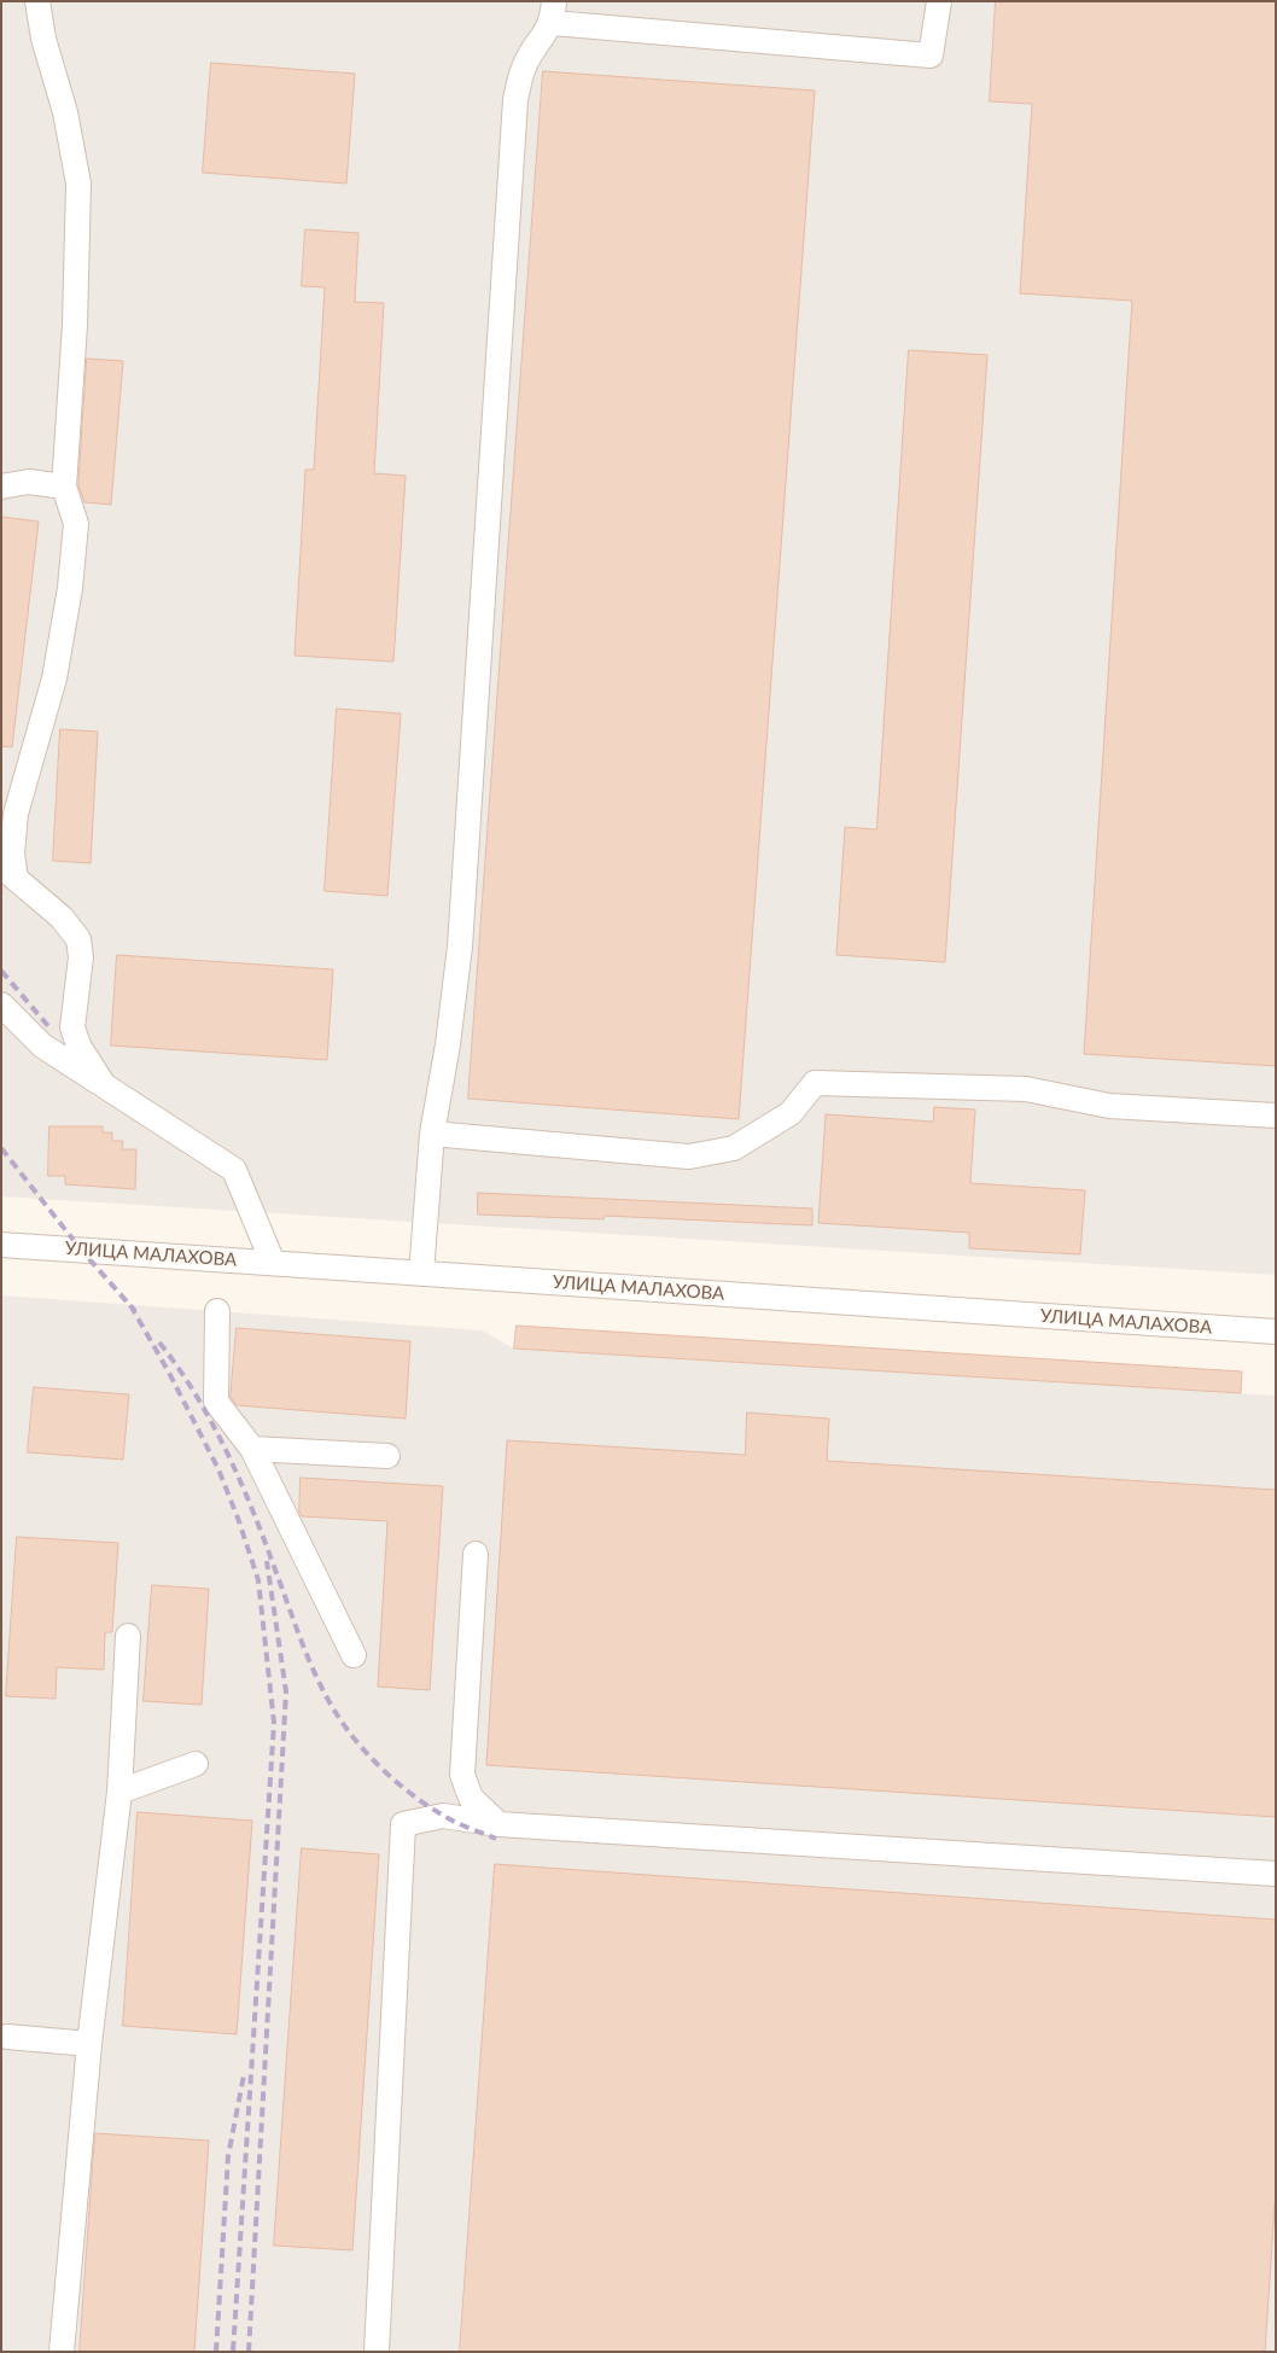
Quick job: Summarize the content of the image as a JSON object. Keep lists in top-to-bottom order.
{
  "streets": {
    "street": ["УЛИЦА МАЛАХОВА"]
  }
}
